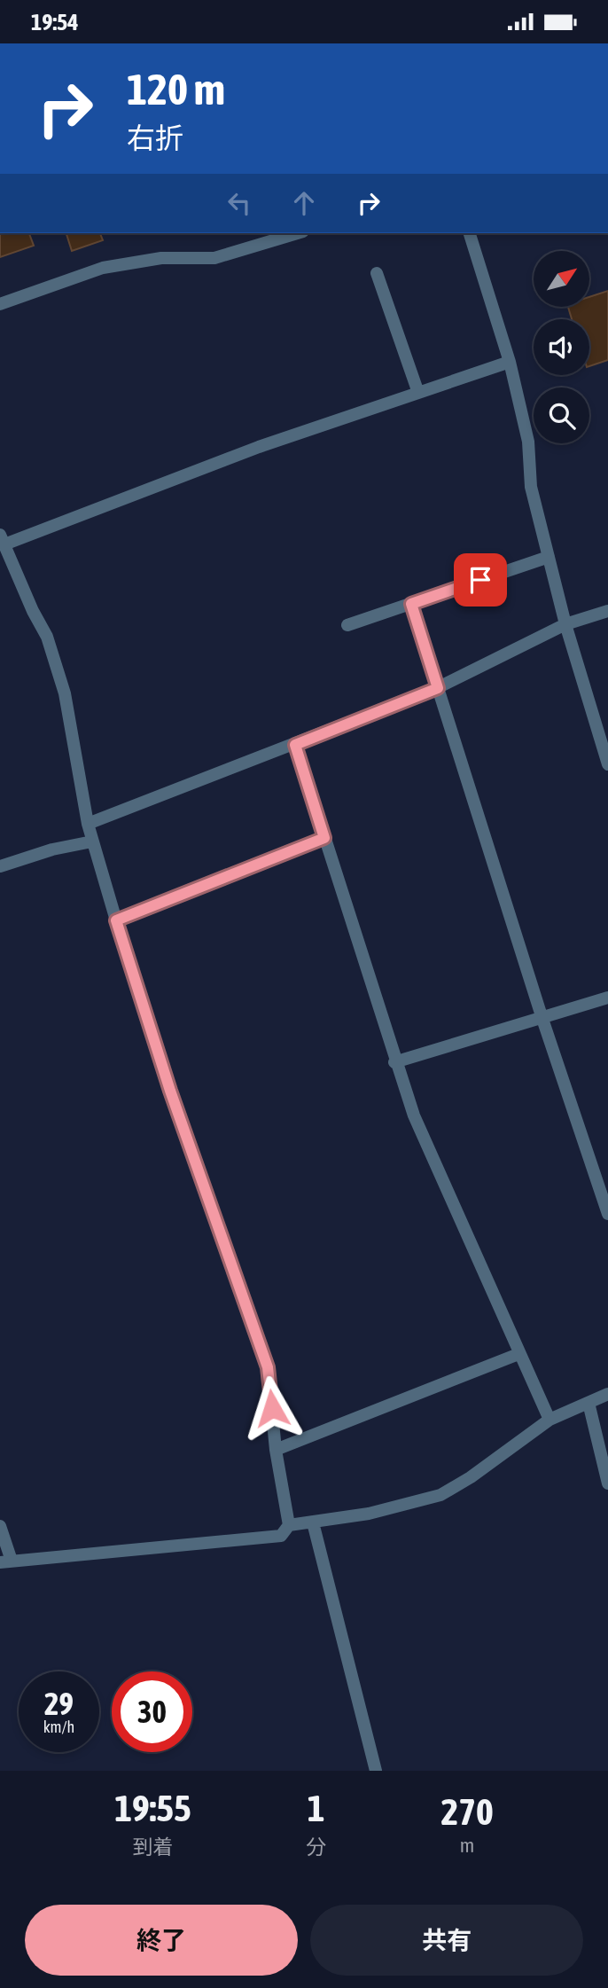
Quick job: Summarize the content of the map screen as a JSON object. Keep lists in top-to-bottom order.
{
  "north": "top right",
  "page": {
    "status": "19:54",
    "turn": ["120 m", "右折"],
    "speed": "29 km/h",
    "limit": "30",
    "eta": [
      "19:55",
      "到着",
      "1",
      "分",
      "270",
      "m"
    ],
    "buttons": ["終了", "共有"]
  }
}
